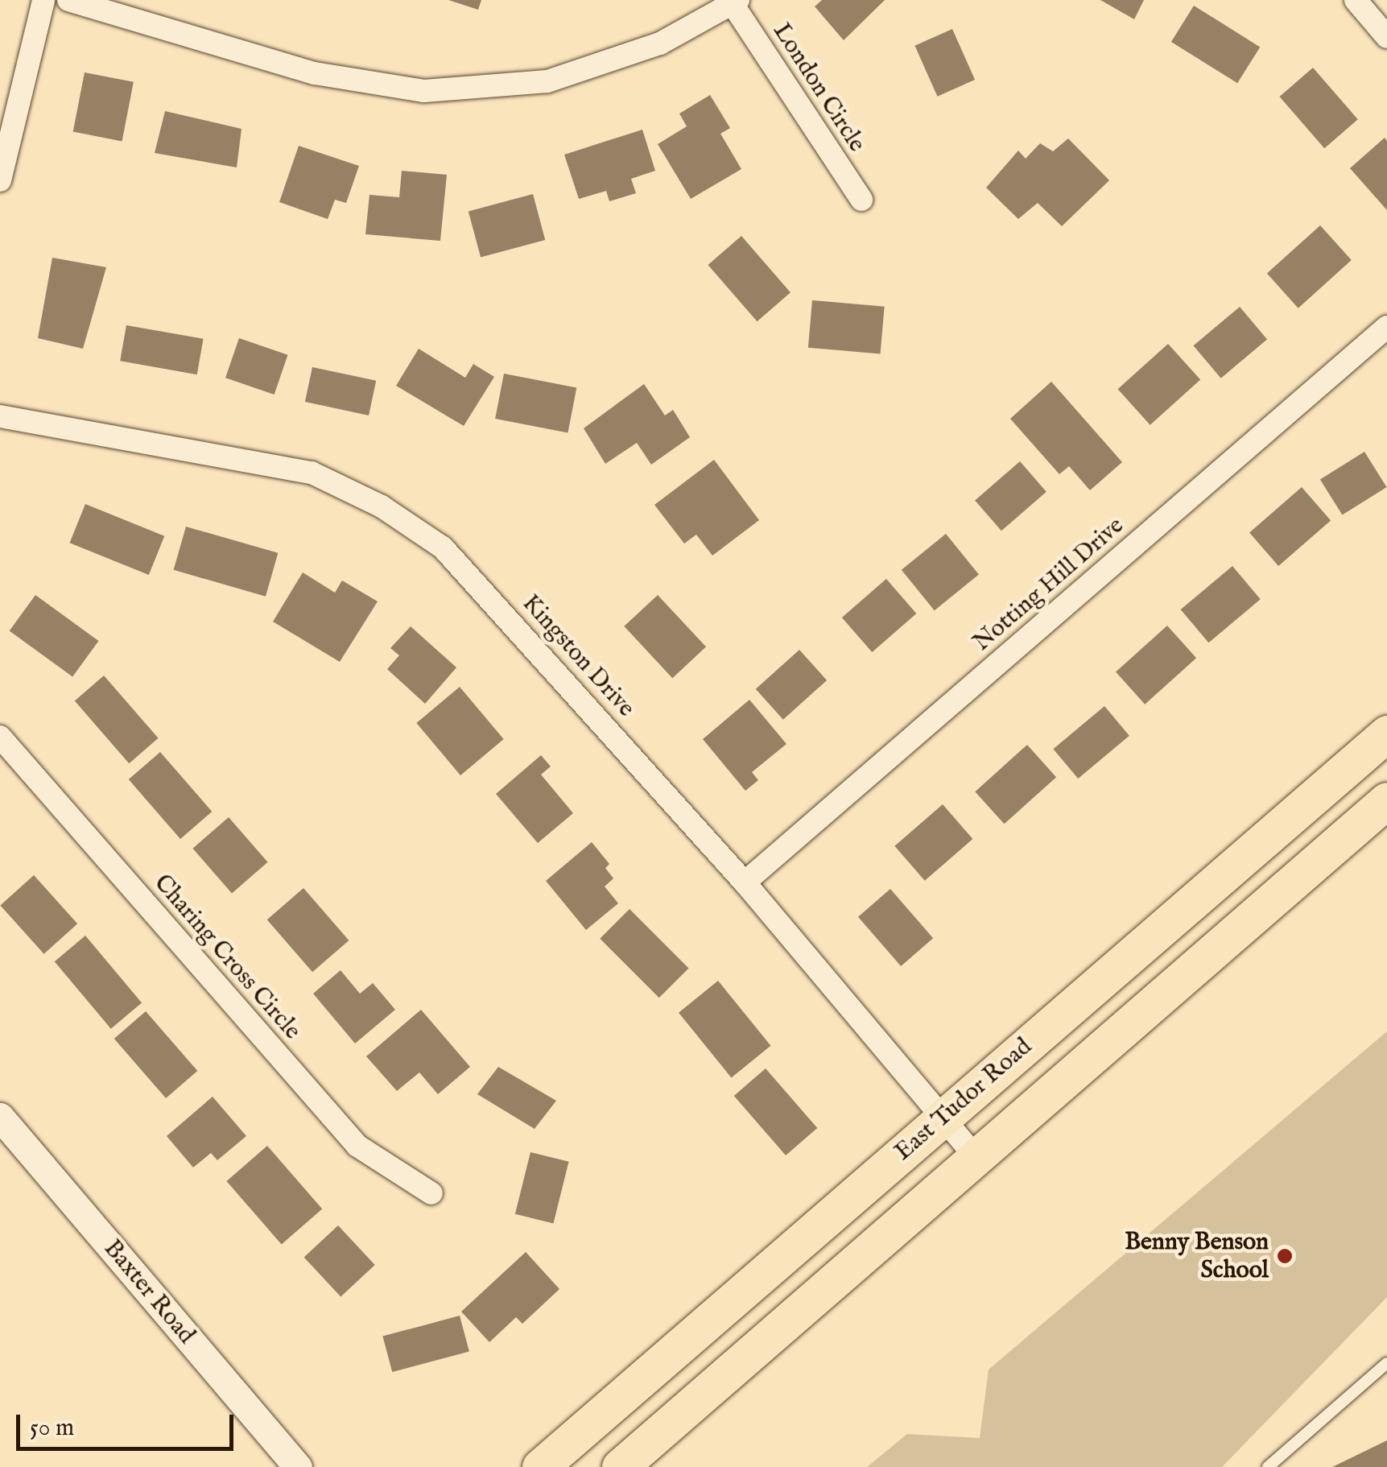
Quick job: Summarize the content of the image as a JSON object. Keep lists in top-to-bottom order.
{
  "streets": {
    "main road": ["East Tudor Road"],
    "street": [
      "London Circle",
      "Notting Hill Drive",
      "Kingston Drive",
      "Charing Cross Circle",
      "Baxter Road"
    ]
  },
  "crossings": [
    ["Notting Hill Drive", "Kingston Drive"],
    ["Kingston Drive", "East Tudor Road"]
  ],
  "places": ["Benny Benson School"],
  "scale_bar": "50 m"
}
